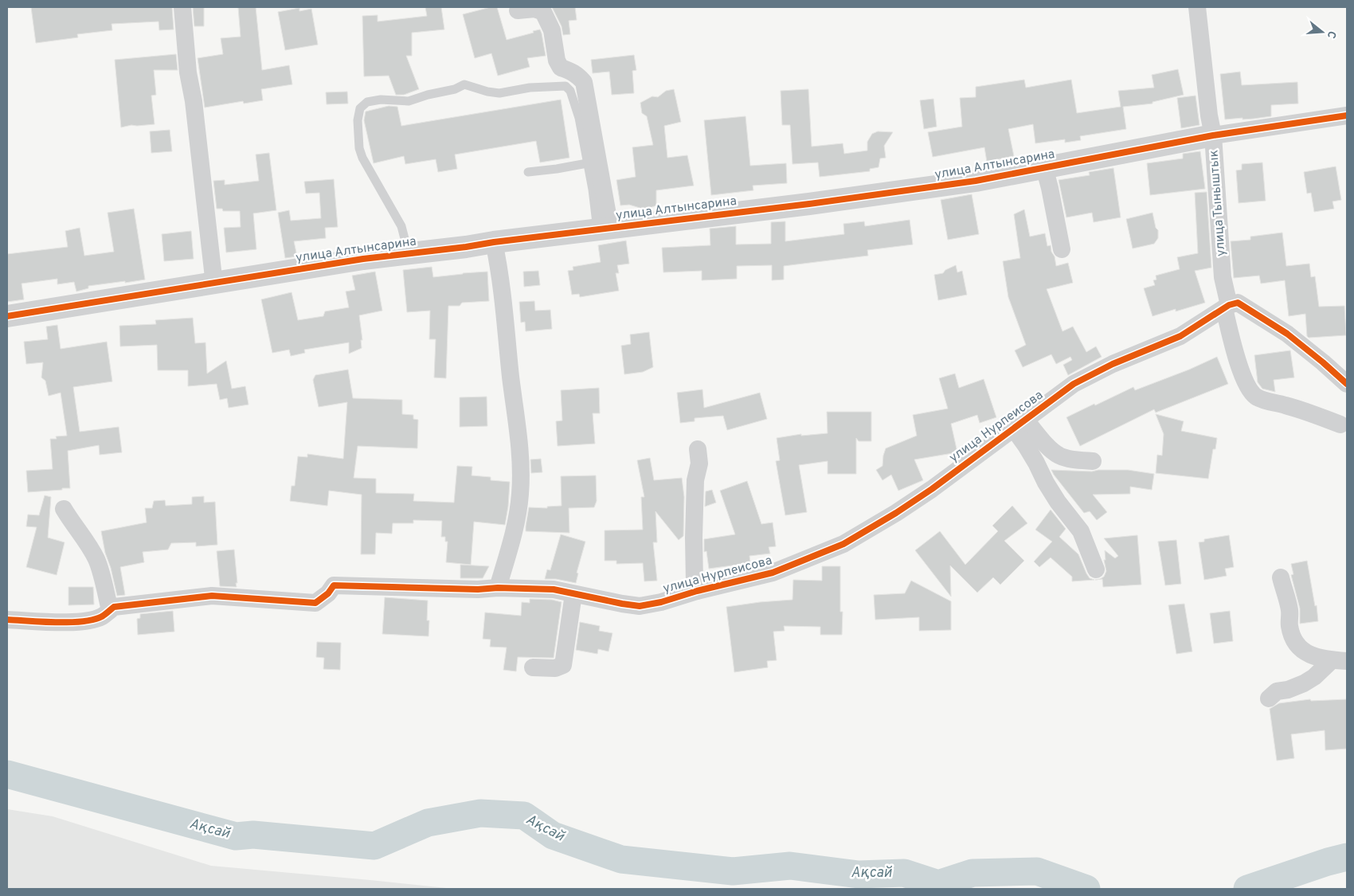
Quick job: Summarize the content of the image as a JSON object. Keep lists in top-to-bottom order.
{
  "streets": {
    "street": ["улица Алтынсарина", "улица Тыныштык", "улица Нурпеисова"]
  },
  "crossings": [
    ["улица Алтынсарина", "улица Тыныштык"],
    ["улица Тыныштык", "улица Нурпеисова"]
  ],
  "water": ["Ақсай"],
  "north": "right"
}
